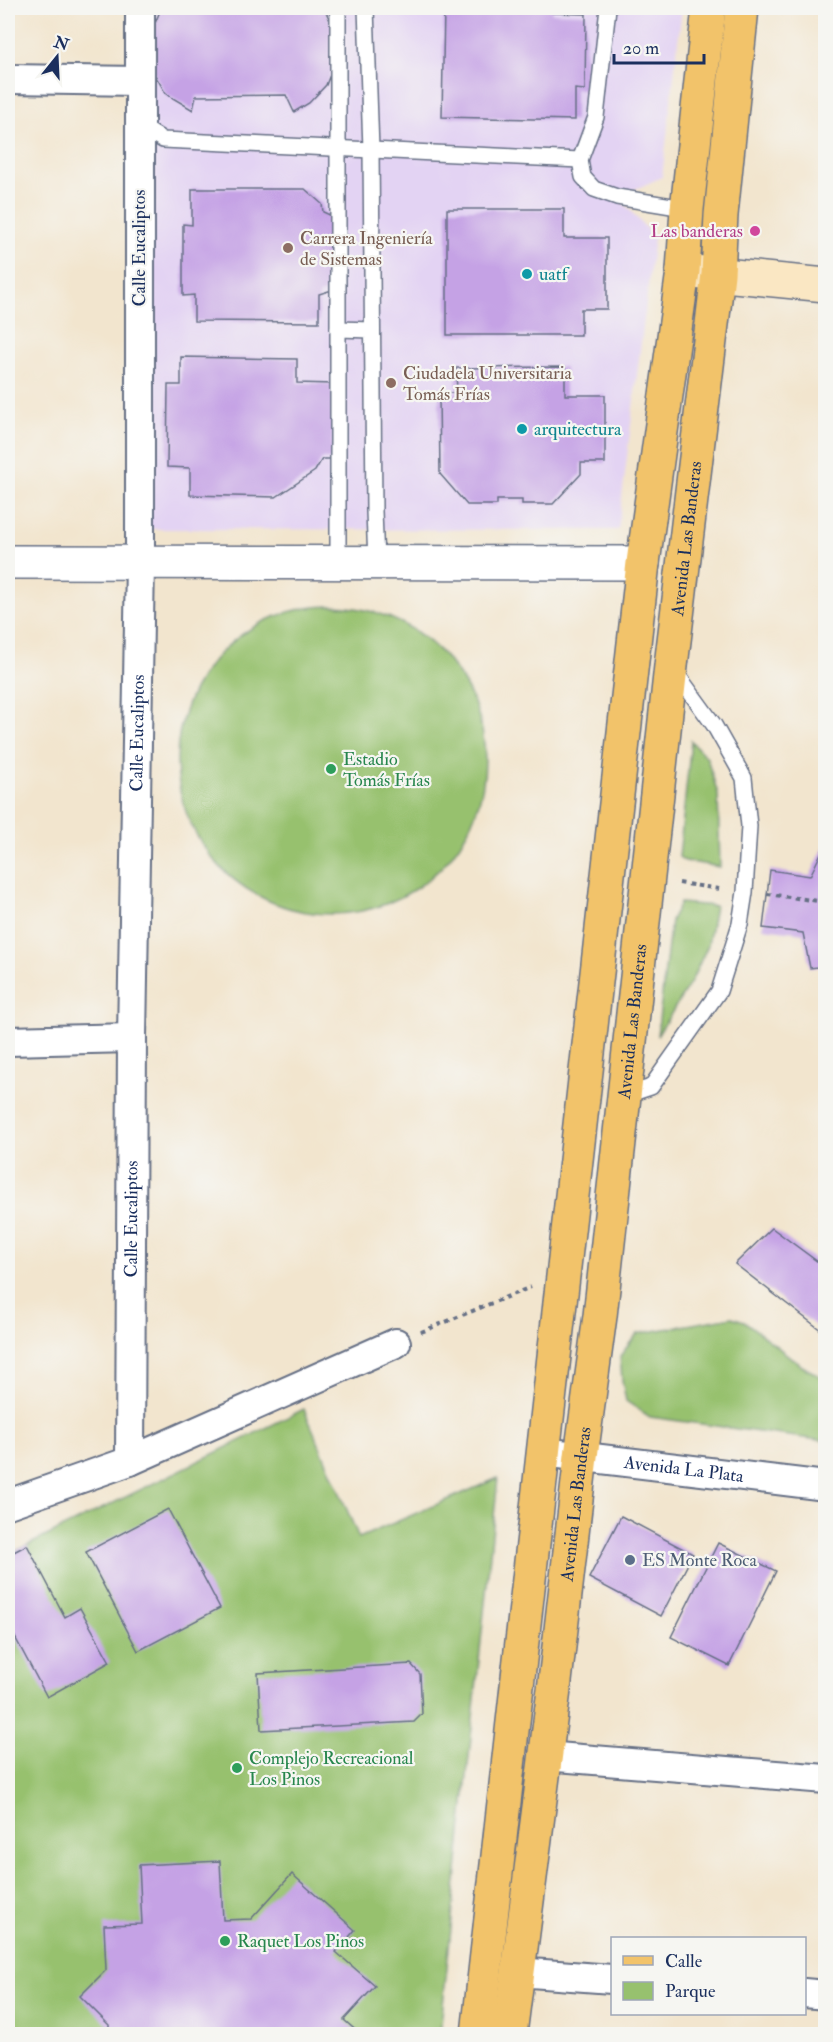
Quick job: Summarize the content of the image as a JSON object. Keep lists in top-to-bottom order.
{
  "streets": {
    "main road": ["Avenida Las Banderas"],
    "street": ["Calle Eucaliptos", "Avenida La Plata"]
  },
  "crossings": [
    ["Avenida Las Banderas", "Avenida La Plata"]
  ],
  "places": [
    "Las banderas",
    "Carrera Ingeniería de Sistemas",
    "uatf",
    "Ciudadela Universitaria Tomás Frías",
    "arquitectura",
    "Estadio Tomás Frías",
    "ES Monte Roca",
    "Complejo Recreacional Los Pinos",
    "Raquet Los Pinos"
  ],
  "legend": ["Calle", "Parque"],
  "scale_bar": "20 m",
  "north": "top"
}
